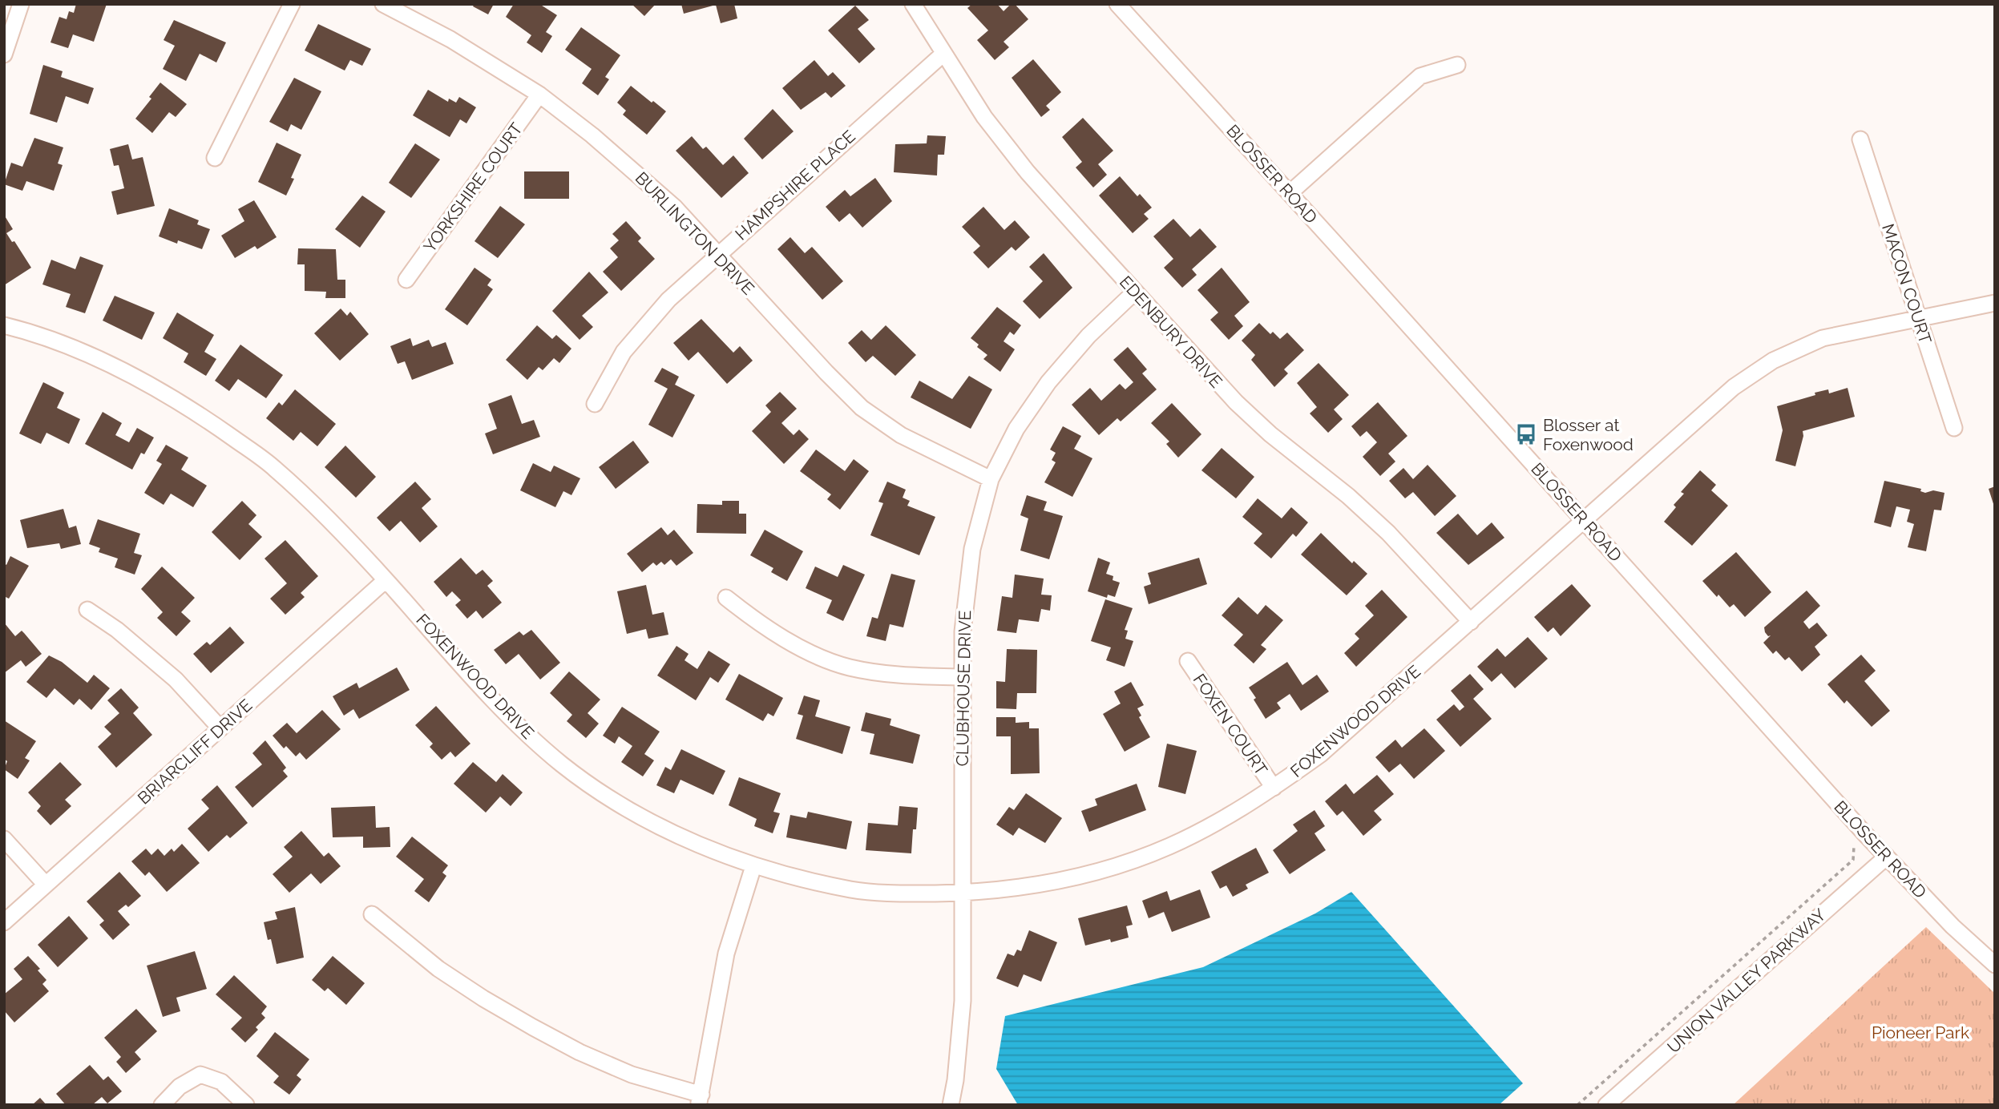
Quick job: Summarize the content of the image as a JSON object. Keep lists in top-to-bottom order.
{
  "streets": {
    "street": [
      "BLOSSER ROAD",
      "HAMPSHIRE PLACE",
      "YORKSHIRE COURT",
      "BURLINGTON DRIVE",
      "MACON COURT",
      "EDENBURY DRIVE",
      "FOXENWOOD DRIVE",
      "CLUBHOUSE DRIVE",
      "FOXEN COURT",
      "BRIARCLIFF DRIVE",
      "UNION VALLEY PARKWAY"
    ]
  },
  "crossings": [
    ["BLOSSER ROAD", "FOXENWOOD DRIVE"],
    ["BLOSSER ROAD", "UNION VALLEY PARKWAY"],
    ["HAMPSHIRE PLACE", "BURLINGTON DRIVE"],
    ["HAMPSHIRE PLACE", "EDENBURY DRIVE"],
    ["YORKSHIRE COURT", "BURLINGTON DRIVE"],
    ["BURLINGTON DRIVE", "CLUBHOUSE DRIVE"],
    ["MACON COURT", "FOXENWOOD DRIVE"],
    ["EDENBURY DRIVE", "FOXENWOOD DRIVE"],
    ["EDENBURY DRIVE", "CLUBHOUSE DRIVE"],
    ["FOXENWOOD DRIVE", "CLUBHOUSE DRIVE"],
    ["FOXENWOOD DRIVE", "FOXEN COURT"],
    ["FOXENWOOD DRIVE", "BRIARCLIFF DRIVE"]
  ],
  "parks": ["Pioneer Park"],
  "places": {
    "bus stop": ["Blosser at Foxenwood"]
  }
}
